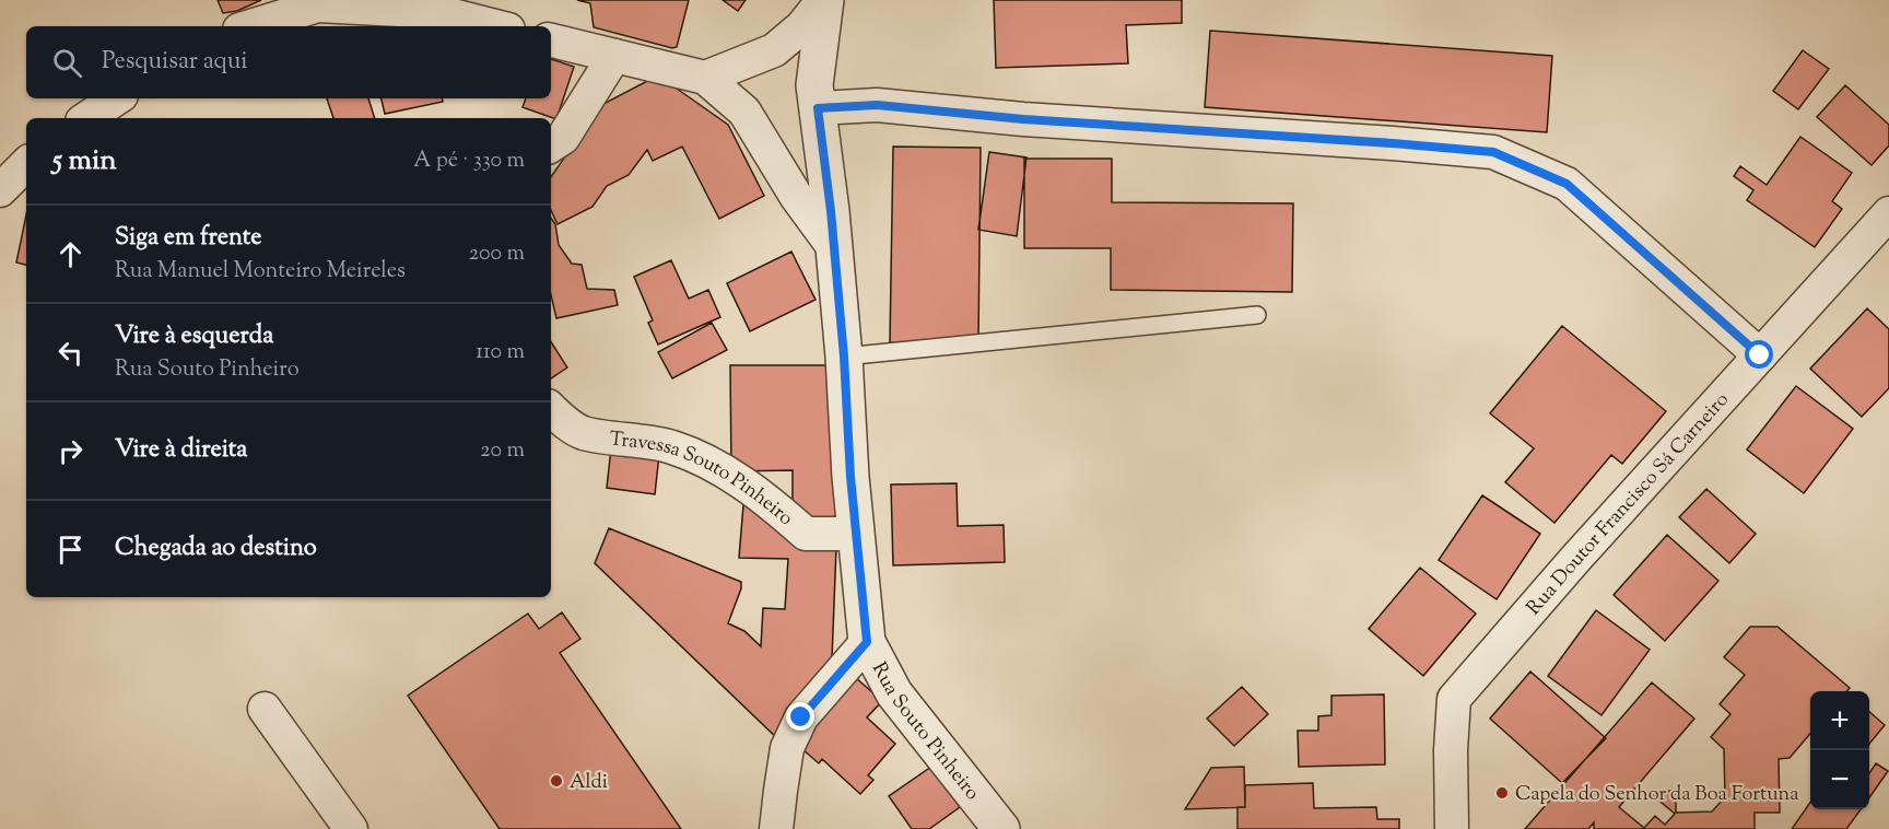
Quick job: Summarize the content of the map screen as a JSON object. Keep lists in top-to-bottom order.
{
  "streets": {
    "street": ["Travessa Souto Pinheiro", "Rua Doutor Francisco Sá Carneiro", "Rua Souto Pinheiro"]
  },
  "crossings": [
    ["Travessa Souto Pinheiro", "Rua Souto Pinheiro"]
  ],
  "places": ["Aldi", "Capela do Senhor da Boa Fortuna"],
  "page": {
    "search": "Pesquisar aqui",
    "heading": ["5 min", "A pé · 330 m"],
    "list": [
      ["Siga em frente", "Rua Manuel Monteiro Meireles", "200 m"],
      ["Vire à esquerda", "Rua Souto Pinheiro", "110 m"],
      ["Vire à direita", "20 m"],
      "Chegada ao destino"
    ],
    "map_buttons": ["+", "−"]
  }
}
